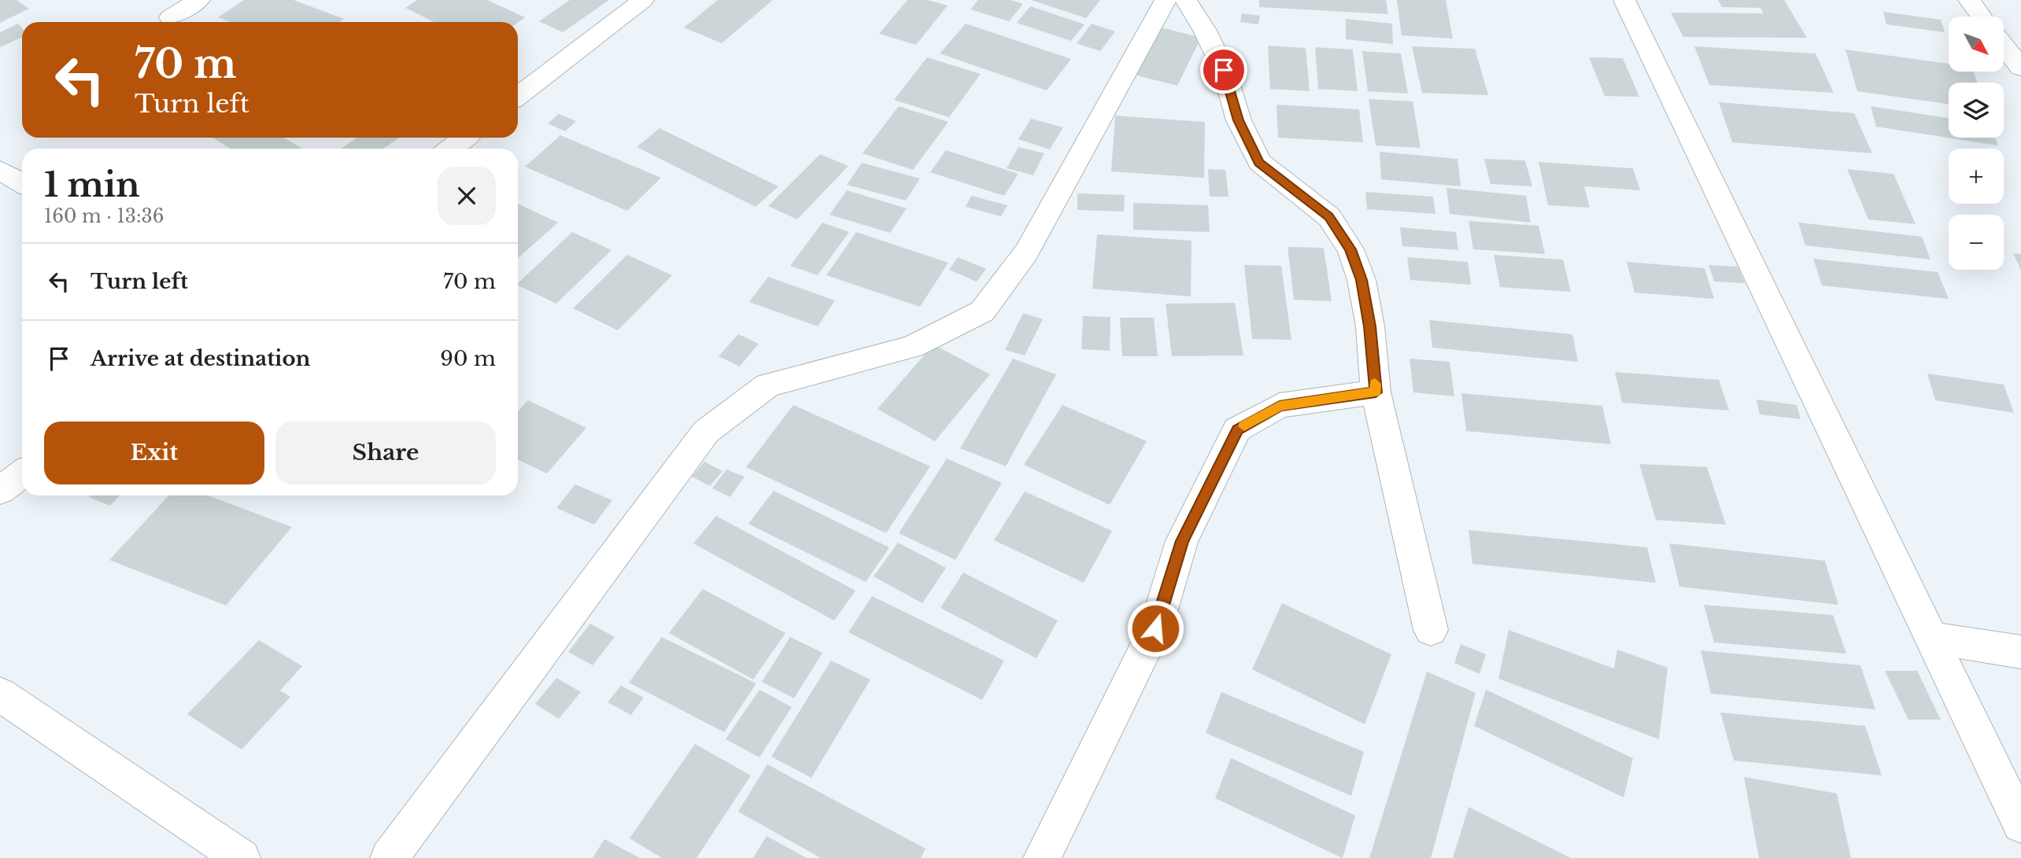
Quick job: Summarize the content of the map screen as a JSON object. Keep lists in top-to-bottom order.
{
  "north": "bottom right",
  "page": {
    "map_buttons": ["+", "−"],
    "turn": ["70 m", "Turn left"],
    "heading": ["1 min", "160 m · 13:36"],
    "list": [
      {
        "name": "Turn left",
        "value": "70 m"
      },
      {
        "name": "Arrive at destination",
        "value": "90 m"
      }
    ],
    "buttons": ["Exit", "Share"]
  }
}
